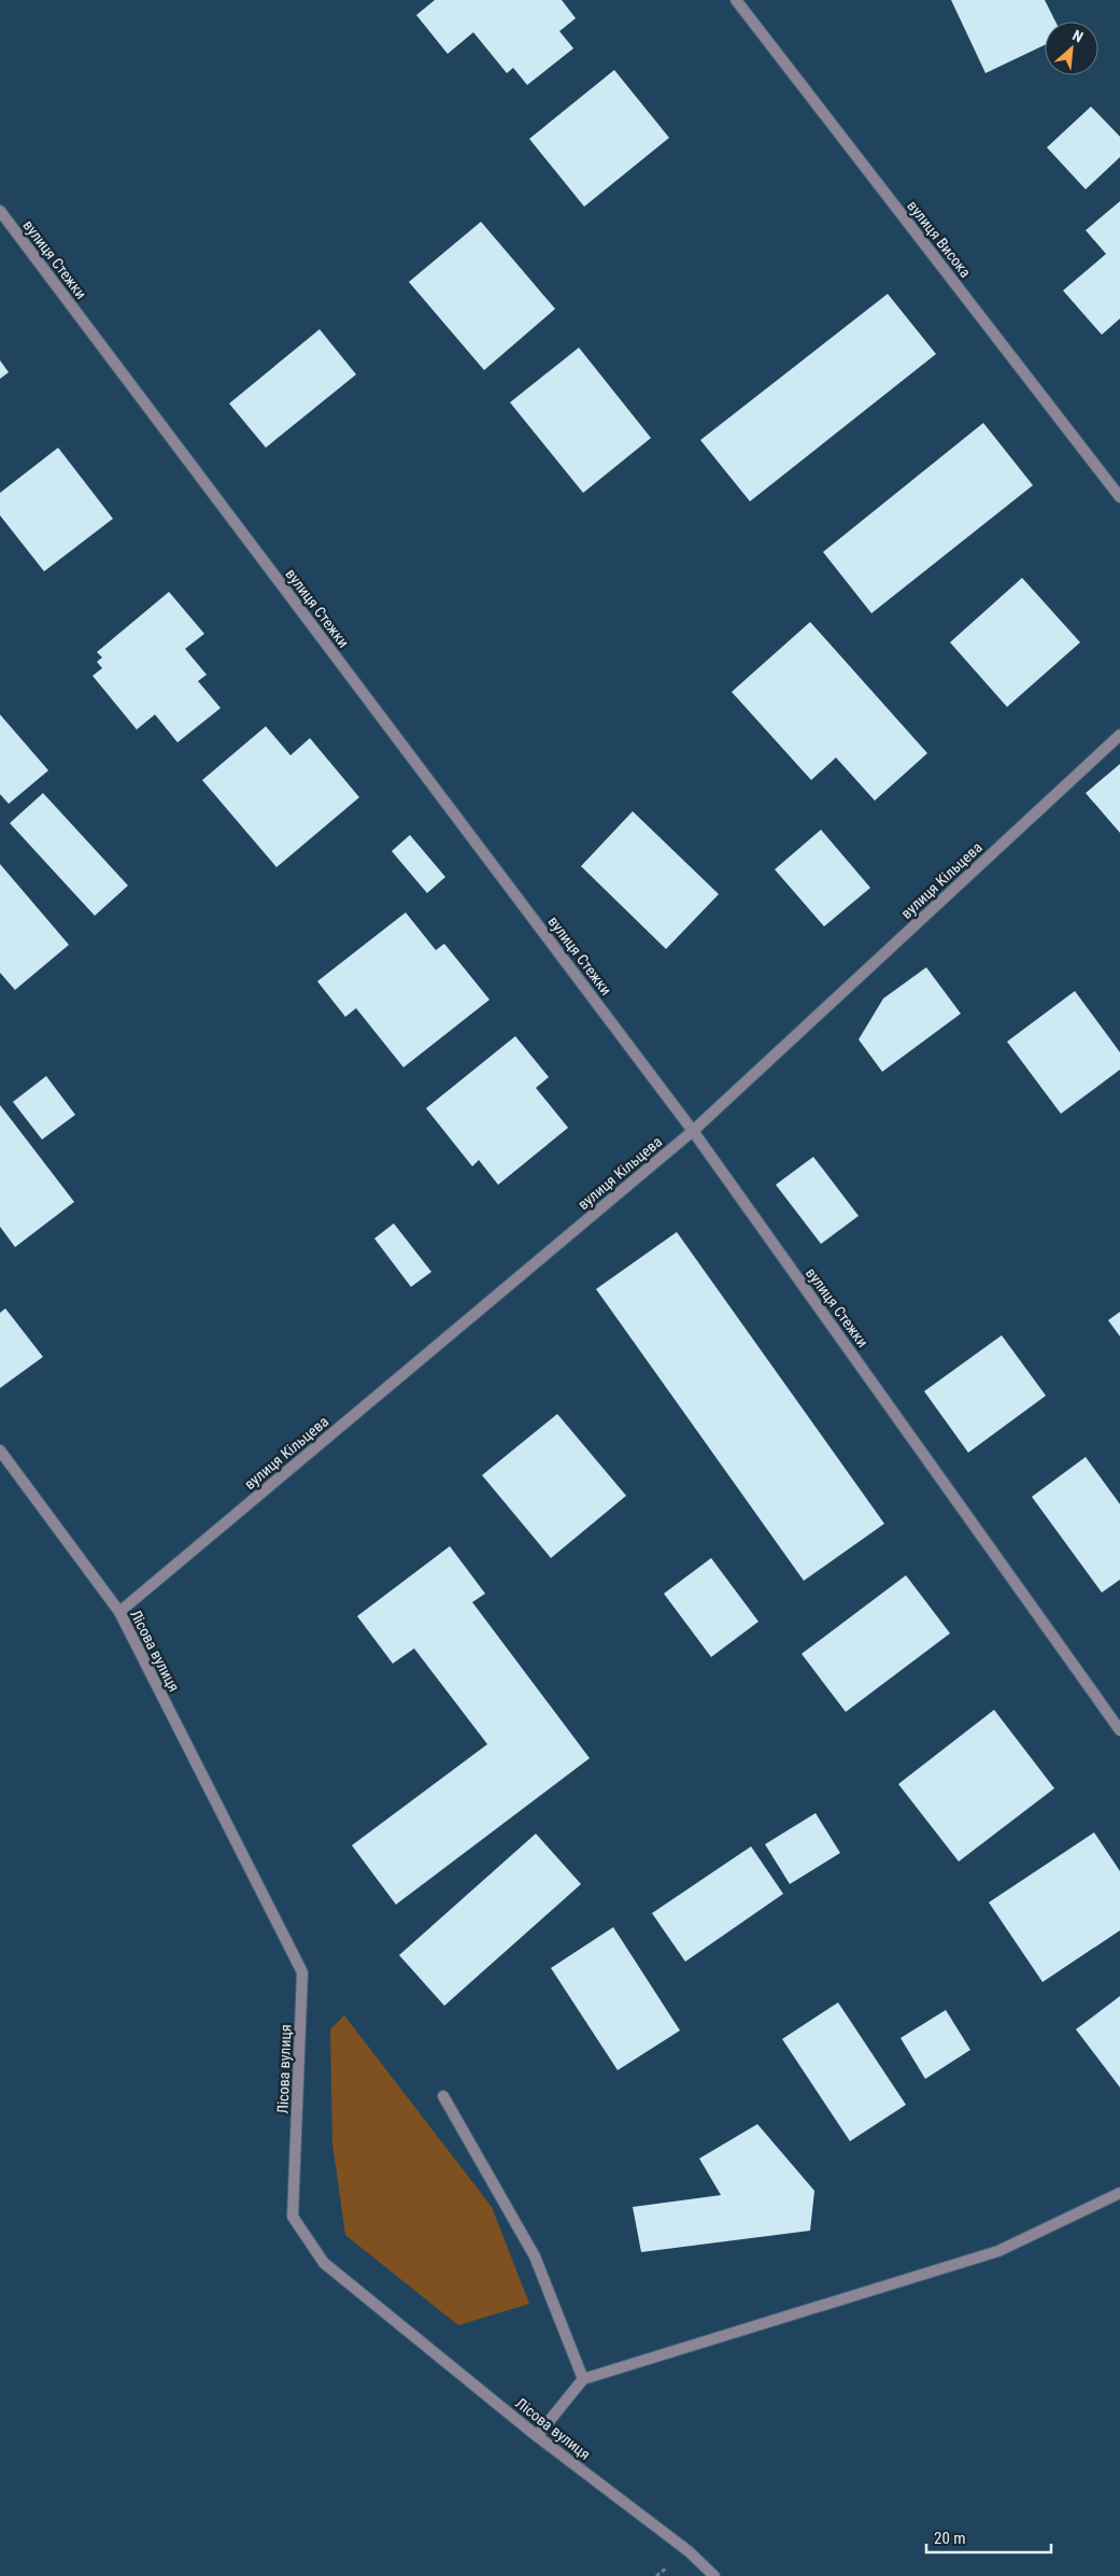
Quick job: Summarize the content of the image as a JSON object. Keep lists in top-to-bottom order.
{
  "streets": {
    "street": [
      "вулиця Висока",
      "вулиця Стежки",
      "вулиця Кільцева",
      "Лісова вулиця"
    ]
  },
  "crossings": [
    ["вулиця Стежки", "вулиця Кільцева"],
    ["вулиця Кільцева", "Лісова вулиця"]
  ],
  "scale_bar": "20 m",
  "north": "top right"
}
